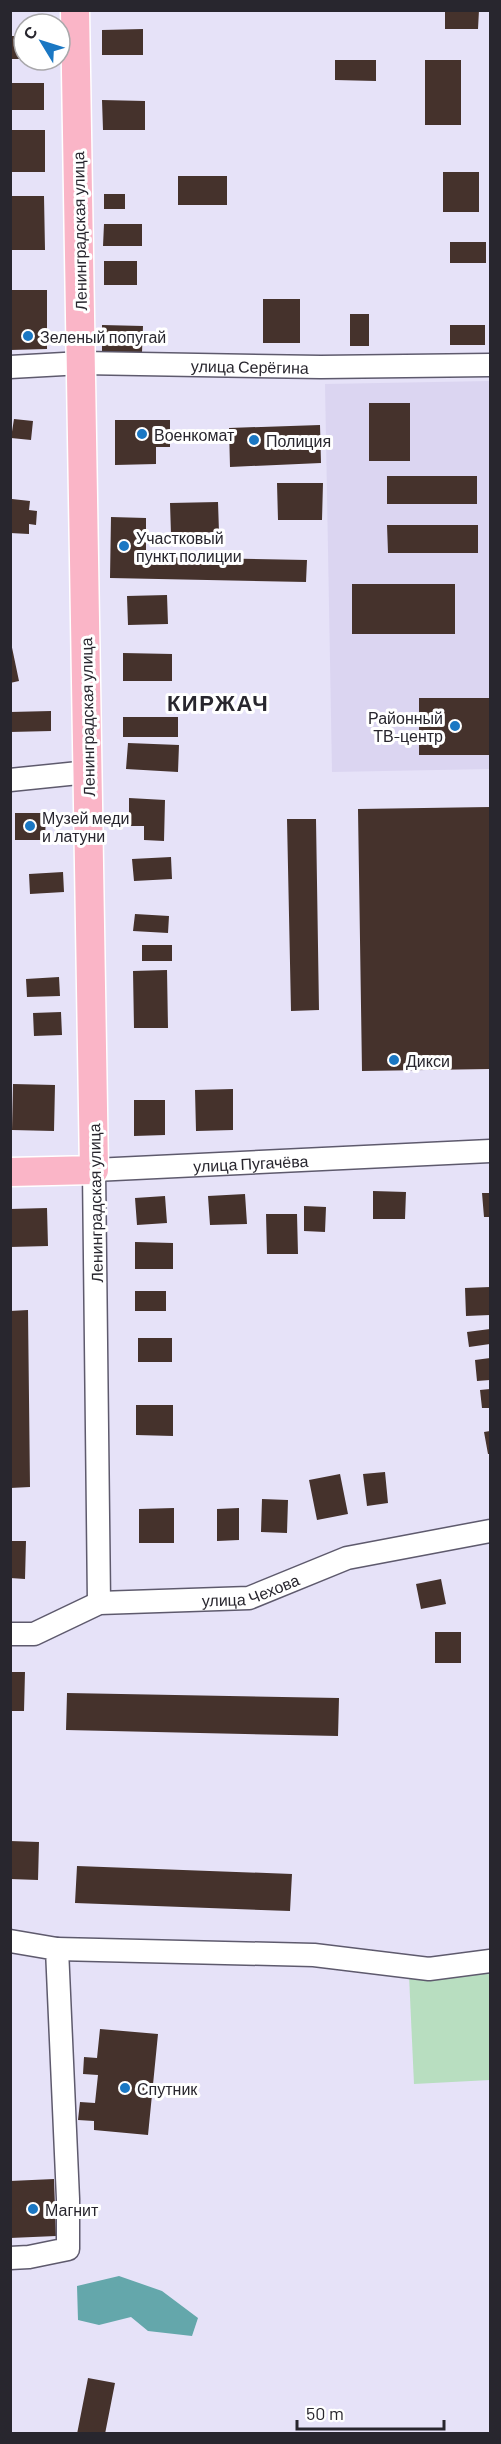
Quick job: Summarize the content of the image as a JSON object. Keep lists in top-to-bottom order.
{
  "streets": {
    "main road": ["Ленинградская улица", "улица Пугачёва"],
    "street": ["улица Серёгина", "улица Чехова"]
  },
  "crossings": [
    ["Ленинградская улица", "улица Серёгина"],
    ["Ленинградская улица", "улица Пугачёва"],
    ["Ленинградская улица", "улица Чехова"]
  ],
  "districts": ["КИРЖАЧ"],
  "places": [
    "Зеленый попугай",
    "Военкомат",
    "Полиция",
    "Участковый пункт полиции",
    "Районный ТВ-центр",
    "Музей меди и латуни",
    "Дикси",
    "Спутник",
    "Магнит"
  ],
  "scale_bar": "50 m",
  "north": "top left"
}
